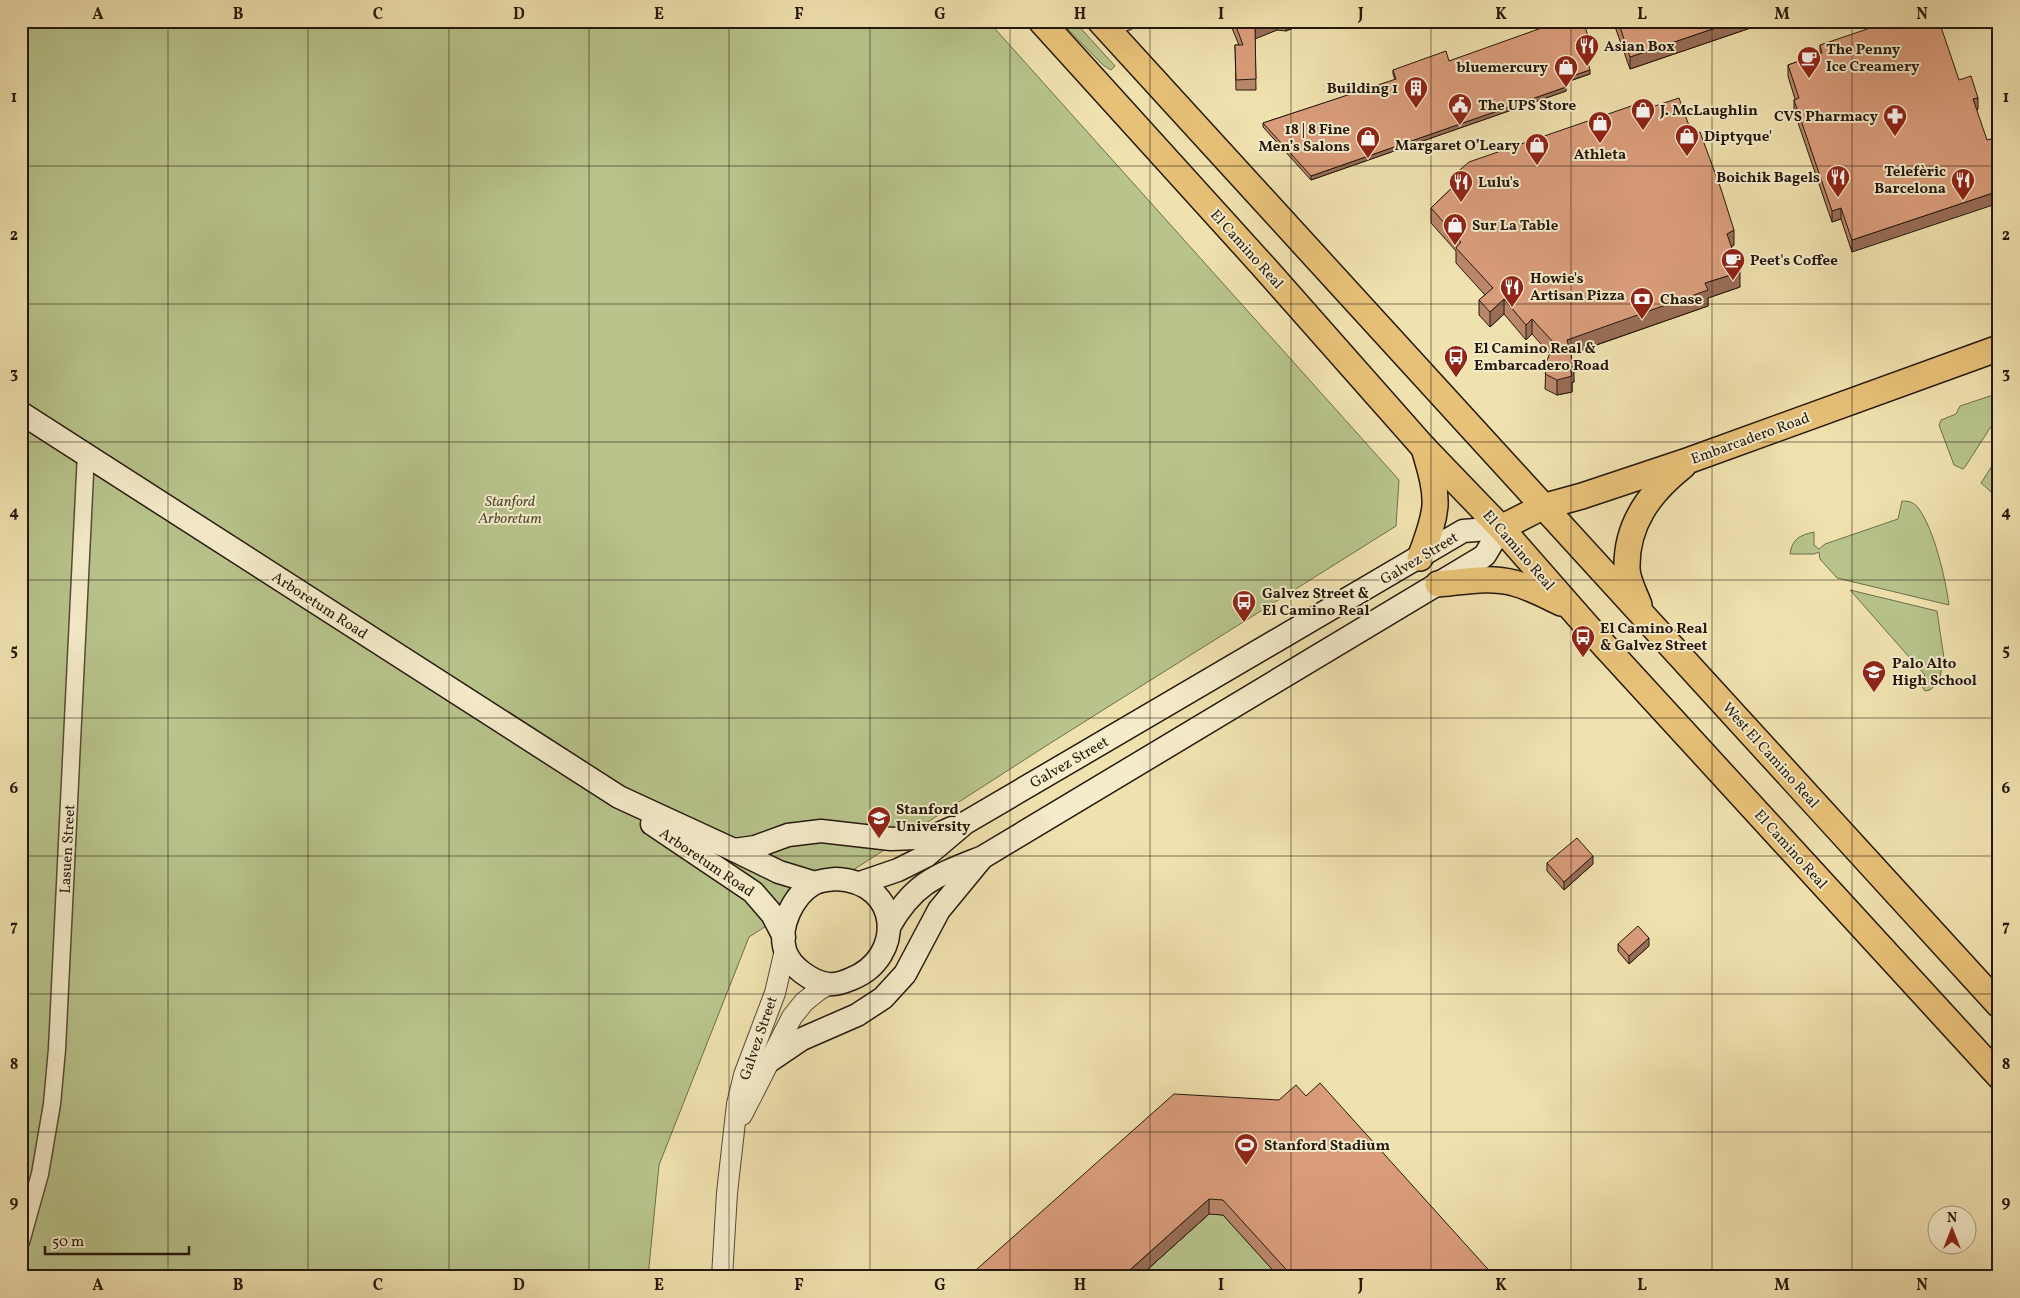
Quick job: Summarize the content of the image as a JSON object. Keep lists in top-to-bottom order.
{
  "streets": {
    "main road": [
      "El Camino Real",
      "Embarcadero Road",
      "Galvez Street",
      "Arboretum Road",
      "West El Camino Real"
    ],
    "street": ["Lasuen Street"]
  },
  "crossings": [
    ["El Camino Real", "Embarcadero Road"],
    ["El Camino Real", "Galvez Street"],
    ["Embarcadero Road", "Galvez Street"],
    ["Embarcadero Road", "West El Camino Real"],
    ["Galvez Street", "Arboretum Road"],
    ["Arboretum Road", "Lasuen Street"]
  ],
  "parks": ["Stanford Arboretum"],
  "places": {
    "restaurant": [
      "Asian Box",
      "Boichik Bagels",
      "Telefèric Barcelona",
      "Lulu's",
      "Howie's Artisan Pizza"
    ],
    "cafe": ["The Penny Ice Creamery", "Peet's Coffee"],
    "shop": [
      "bluemercury",
      "J. McLaughlin",
      "Athleta",
      "Diptyque'",
      "18 | 8 Fine Men’s Salons",
      "Margaret O’Leary",
      "Sur La Table"
    ],
    "building": ["Building 1"],
    "public building": ["The UPS Store"],
    "pharmacy": ["CVS Pharmacy"],
    "bank": ["Chase"],
    "bus stop": ["El Camino Real & Embarcadero Road", "Galvez Street & El Camino Real", "El Camino Real & Galvez Street"],
    "school or university": ["Palo Alto High School", "Stanford University"],
    "sports": ["Stanford Stadium"]
  },
  "scale_bar": "50 m",
  "north": "top",
  "grid": {
    "columns": [
      "A",
      "B",
      "C",
      "D",
      "E",
      "F",
      "G",
      "H",
      "I",
      "J",
      "K",
      "L",
      "M",
      "N"
    ],
    "rows": [
      "1",
      "2",
      "3",
      "4",
      "5",
      "6",
      "7",
      "8",
      "9"
    ]
  }
}
